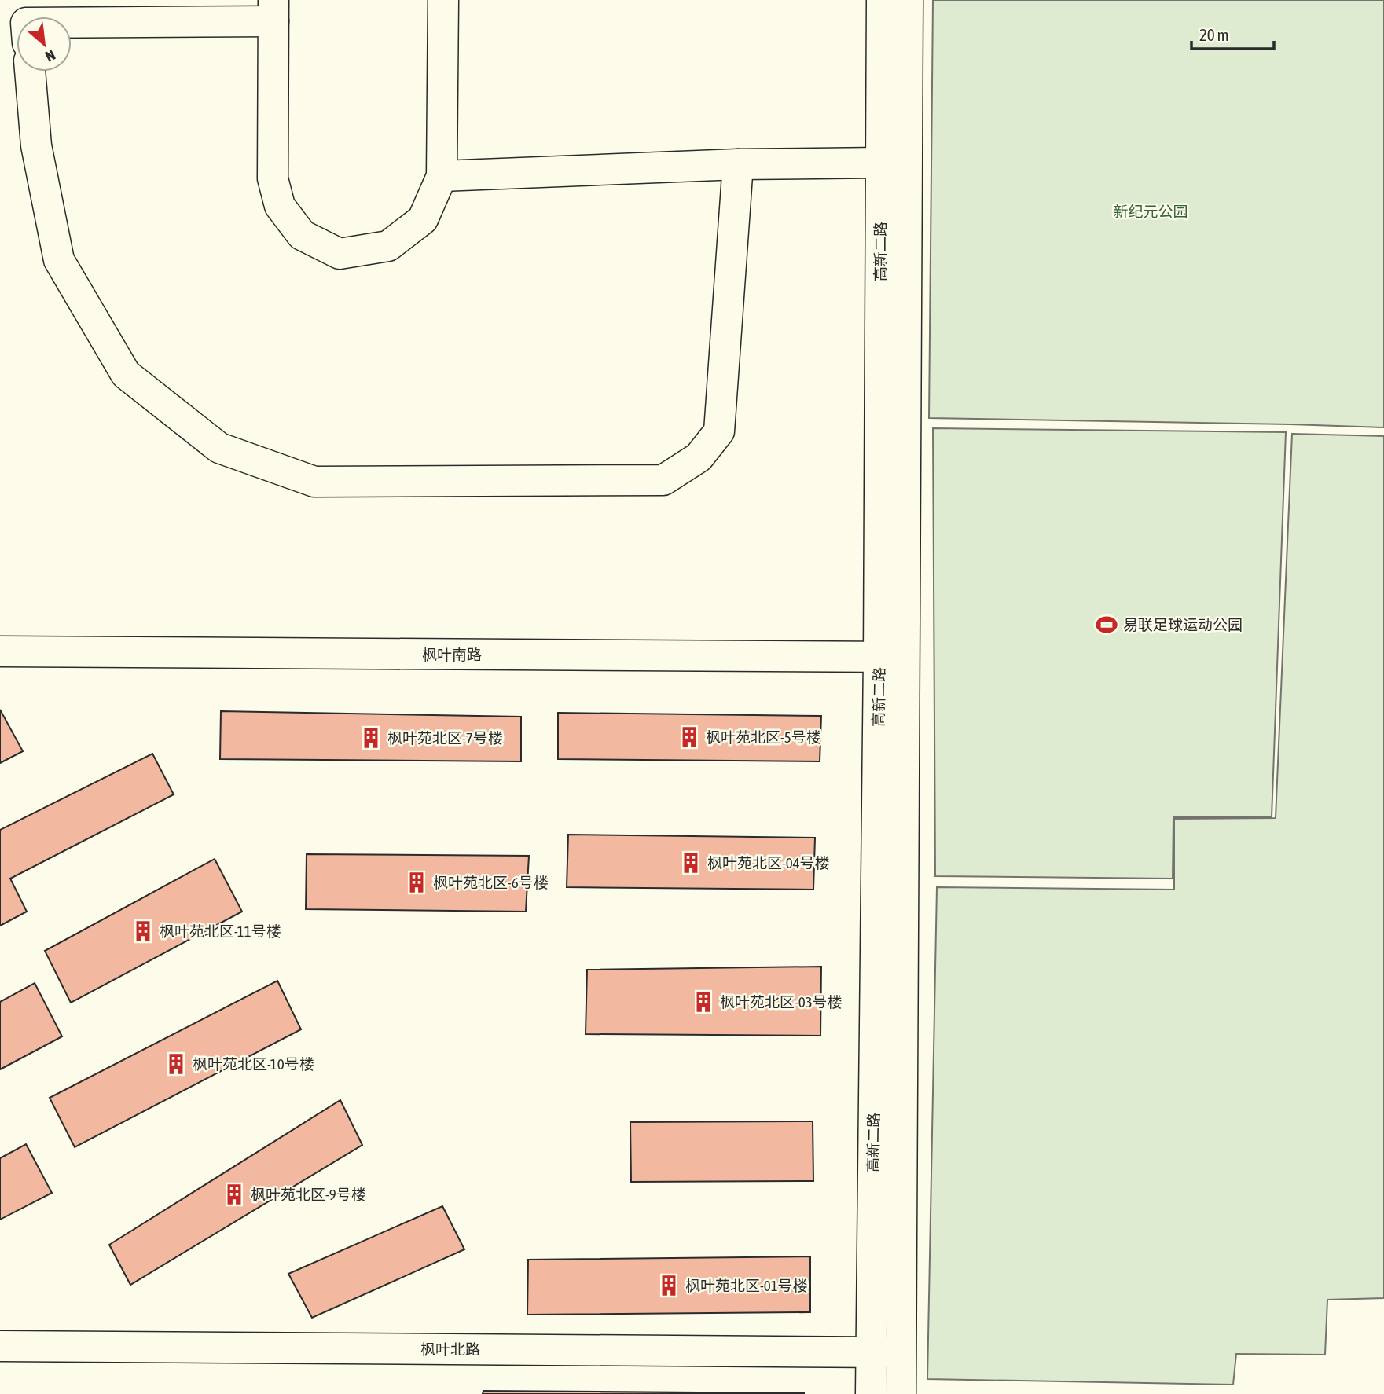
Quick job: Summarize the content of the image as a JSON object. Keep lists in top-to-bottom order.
{
  "streets": {
    "street": ["高新二路", "枫叶南路", "枫叶北路"]
  },
  "crossings": [
    ["高新二路", "枫叶南路"],
    ["高新二路", "枫叶北路"]
  ],
  "parks": ["新纪元公园"],
  "places": {
    "sports": ["易联足球运动公园"],
    "building": [
      "枫叶苑北区-5号楼",
      "枫叶苑北区-7号楼",
      "枫叶苑北区-04号楼",
      "枫叶苑北区-6号楼",
      "枫叶苑北区-11号楼",
      "枫叶苑北区-03号楼",
      "枫叶苑北区-10号楼",
      "枫叶苑北区-9号楼",
      "枫叶苑北区-01号楼"
    ]
  },
  "scale_bar": "20 m",
  "north": "bottom right"
}
